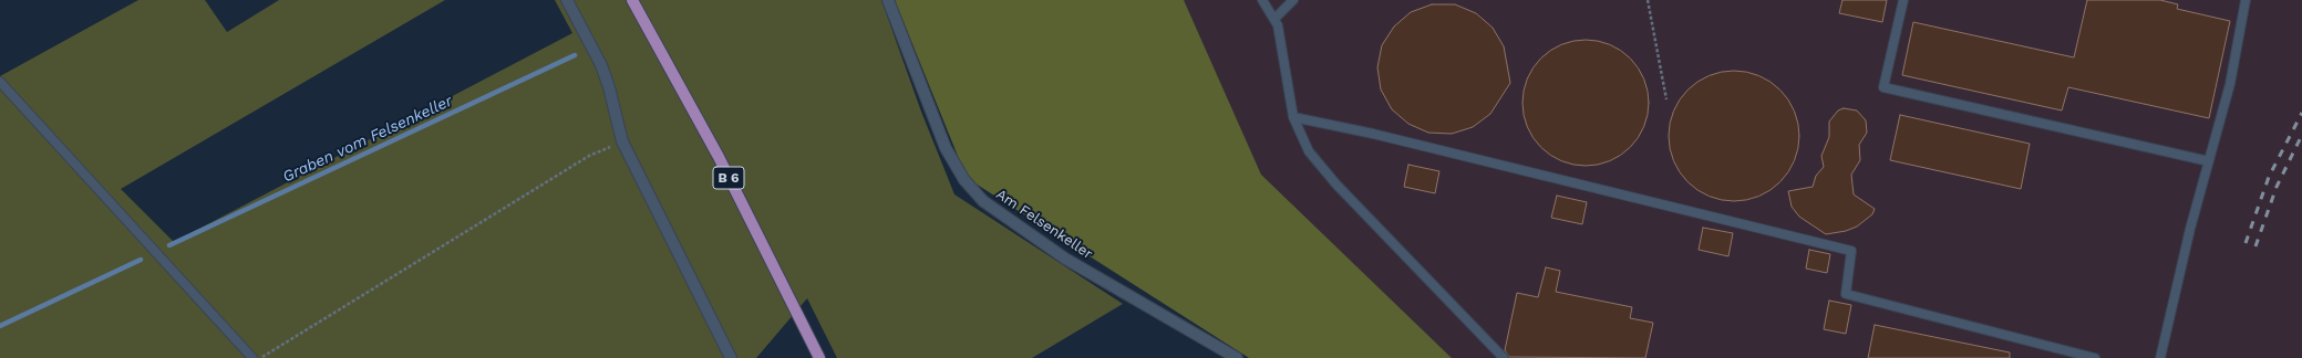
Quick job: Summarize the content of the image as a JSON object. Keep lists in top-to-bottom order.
{
  "streets": {
    "main road": ["B 6"],
    "street": ["Am Felsenkeller"]
  },
  "water": ["Graben vom Felsenkeller"]
}
